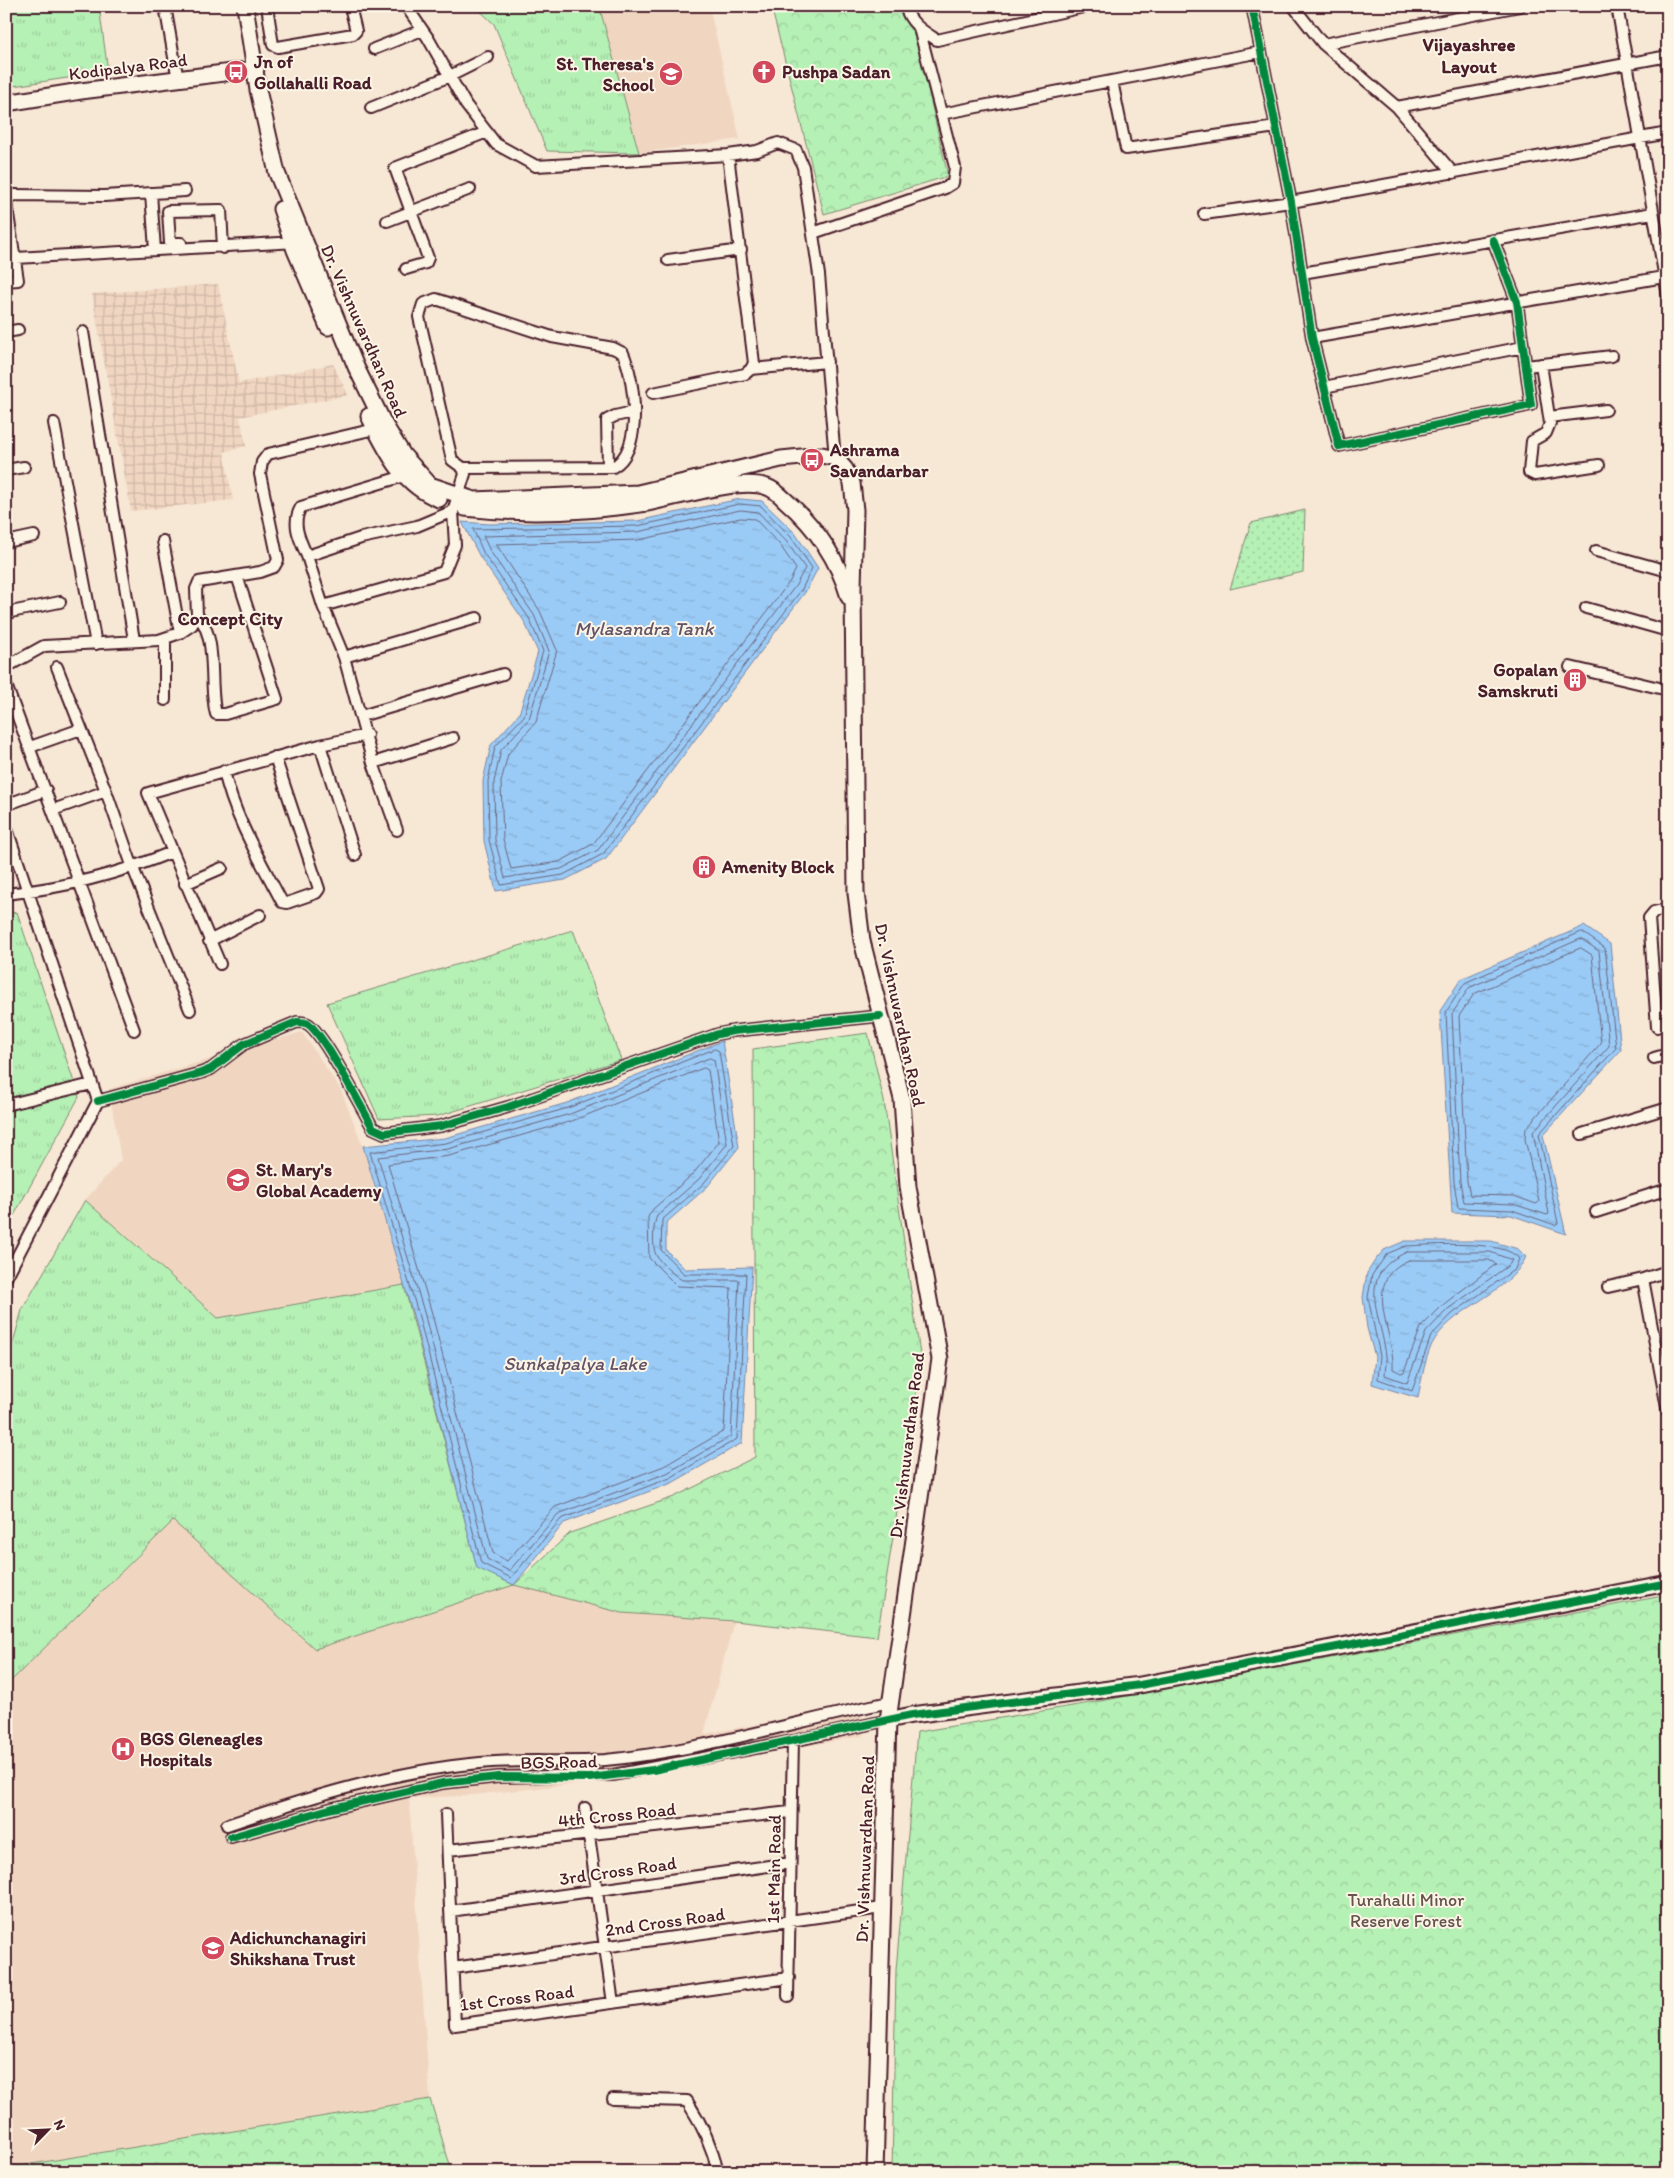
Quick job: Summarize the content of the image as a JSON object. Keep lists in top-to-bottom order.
{
  "streets": {
    "main road": ["Kodipalya Road", "Dr. Vishnuvardhan Road"],
    "street": [
      "BGS Road",
      "4th Cross Road",
      "1st Main Road",
      "3rd Cross Road",
      "2nd Cross Road",
      "1st Cross Road"
    ]
  },
  "crossings": [
    ["Kodipalya Road", "Dr. Vishnuvardhan Road"],
    ["Dr. Vishnuvardhan Road", "BGS Road"],
    ["Dr. Vishnuvardhan Road", "2nd Cross Road"],
    ["BGS Road", "1st Main Road"],
    ["4th Cross Road", "1st Main Road"],
    ["4th Cross Road", "1st Cross Road"],
    ["1st Main Road", "3rd Cross Road"],
    ["1st Main Road", "2nd Cross Road"],
    ["1st Main Road", "1st Cross Road"],
    ["3rd Cross Road", "1st Cross Road"],
    ["2nd Cross Road", "1st Cross Road"]
  ],
  "districts": ["Vijayashree Layout", "Concept City"],
  "water": ["Mylasandra Tank", "Sunkalpalya Lake"],
  "parks": ["Turahalli Minor Reserve Forest"],
  "places": {
    "bus stop": ["Jn of Gollahalli Road", "Ashrama Savandarbar"],
    "church": ["Pushpa Sadan"],
    "school or university": ["St. Theresa's School", "St. Mary's Global Academy", "Adichunchanagiri Shikshana Trust"],
    "building": ["Gopalan Samskruti", "Amenity Block"],
    "hospital": ["BGS Gleneagles Hospitals"]
  },
  "north": "top right"
}
